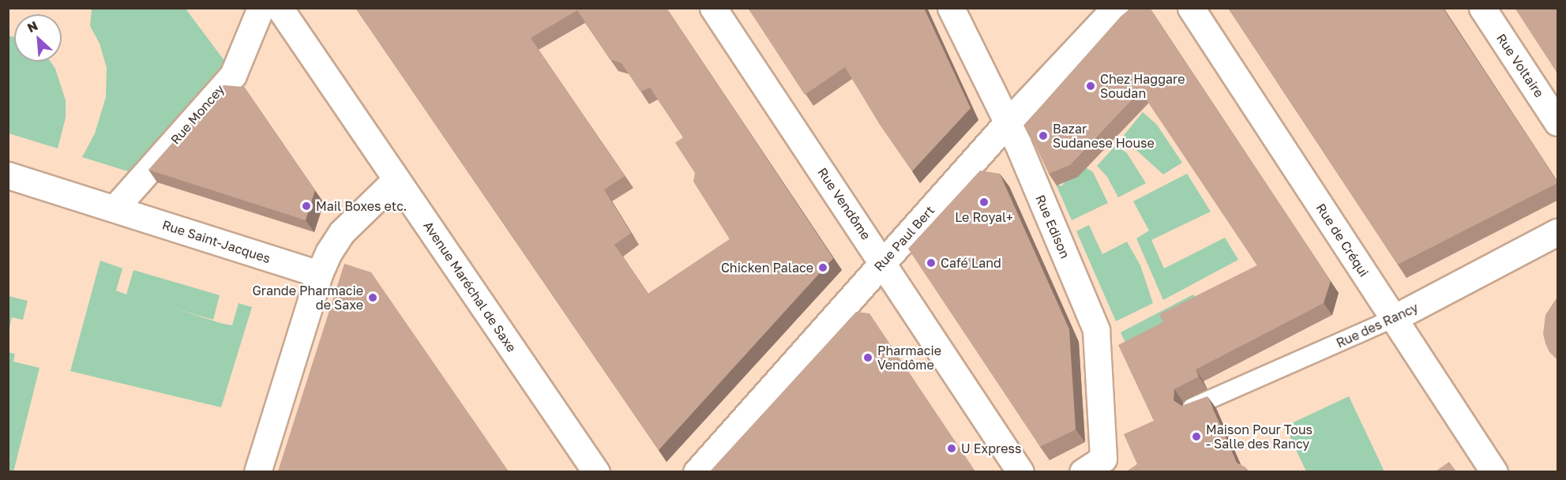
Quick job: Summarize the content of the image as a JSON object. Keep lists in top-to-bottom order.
{
  "streets": {
    "street": [
      "Rue Voltaire",
      "Rue Moncey",
      "Rue Vendôme",
      "Rue Edison",
      "Rue Paul Bert",
      "Rue de Créqui",
      "Rue Saint-Jacques",
      "Avenue Maréchal de Saxe",
      "Rue des Rancy"
    ]
  },
  "crossings": [
    ["Rue Moncey", "Rue Saint-Jacques"],
    ["Rue Vendôme", "Rue Paul Bert"],
    ["Rue Edison", "Rue Paul Bert"],
    ["Rue de Créqui", "Rue des Rancy"]
  ],
  "places": [
    "Chez Haggare Soudan",
    "Bazar Sudanese House",
    "Le Royal+",
    "Mail Boxes etc.",
    "Café Land",
    "Chicken Palace",
    "Grande Pharmacie de Saxe",
    "Pharmacie Vendôme",
    "Maison Pour Tous - Salle des Rancy",
    "U Express"
  ],
  "north": "top left"
}
